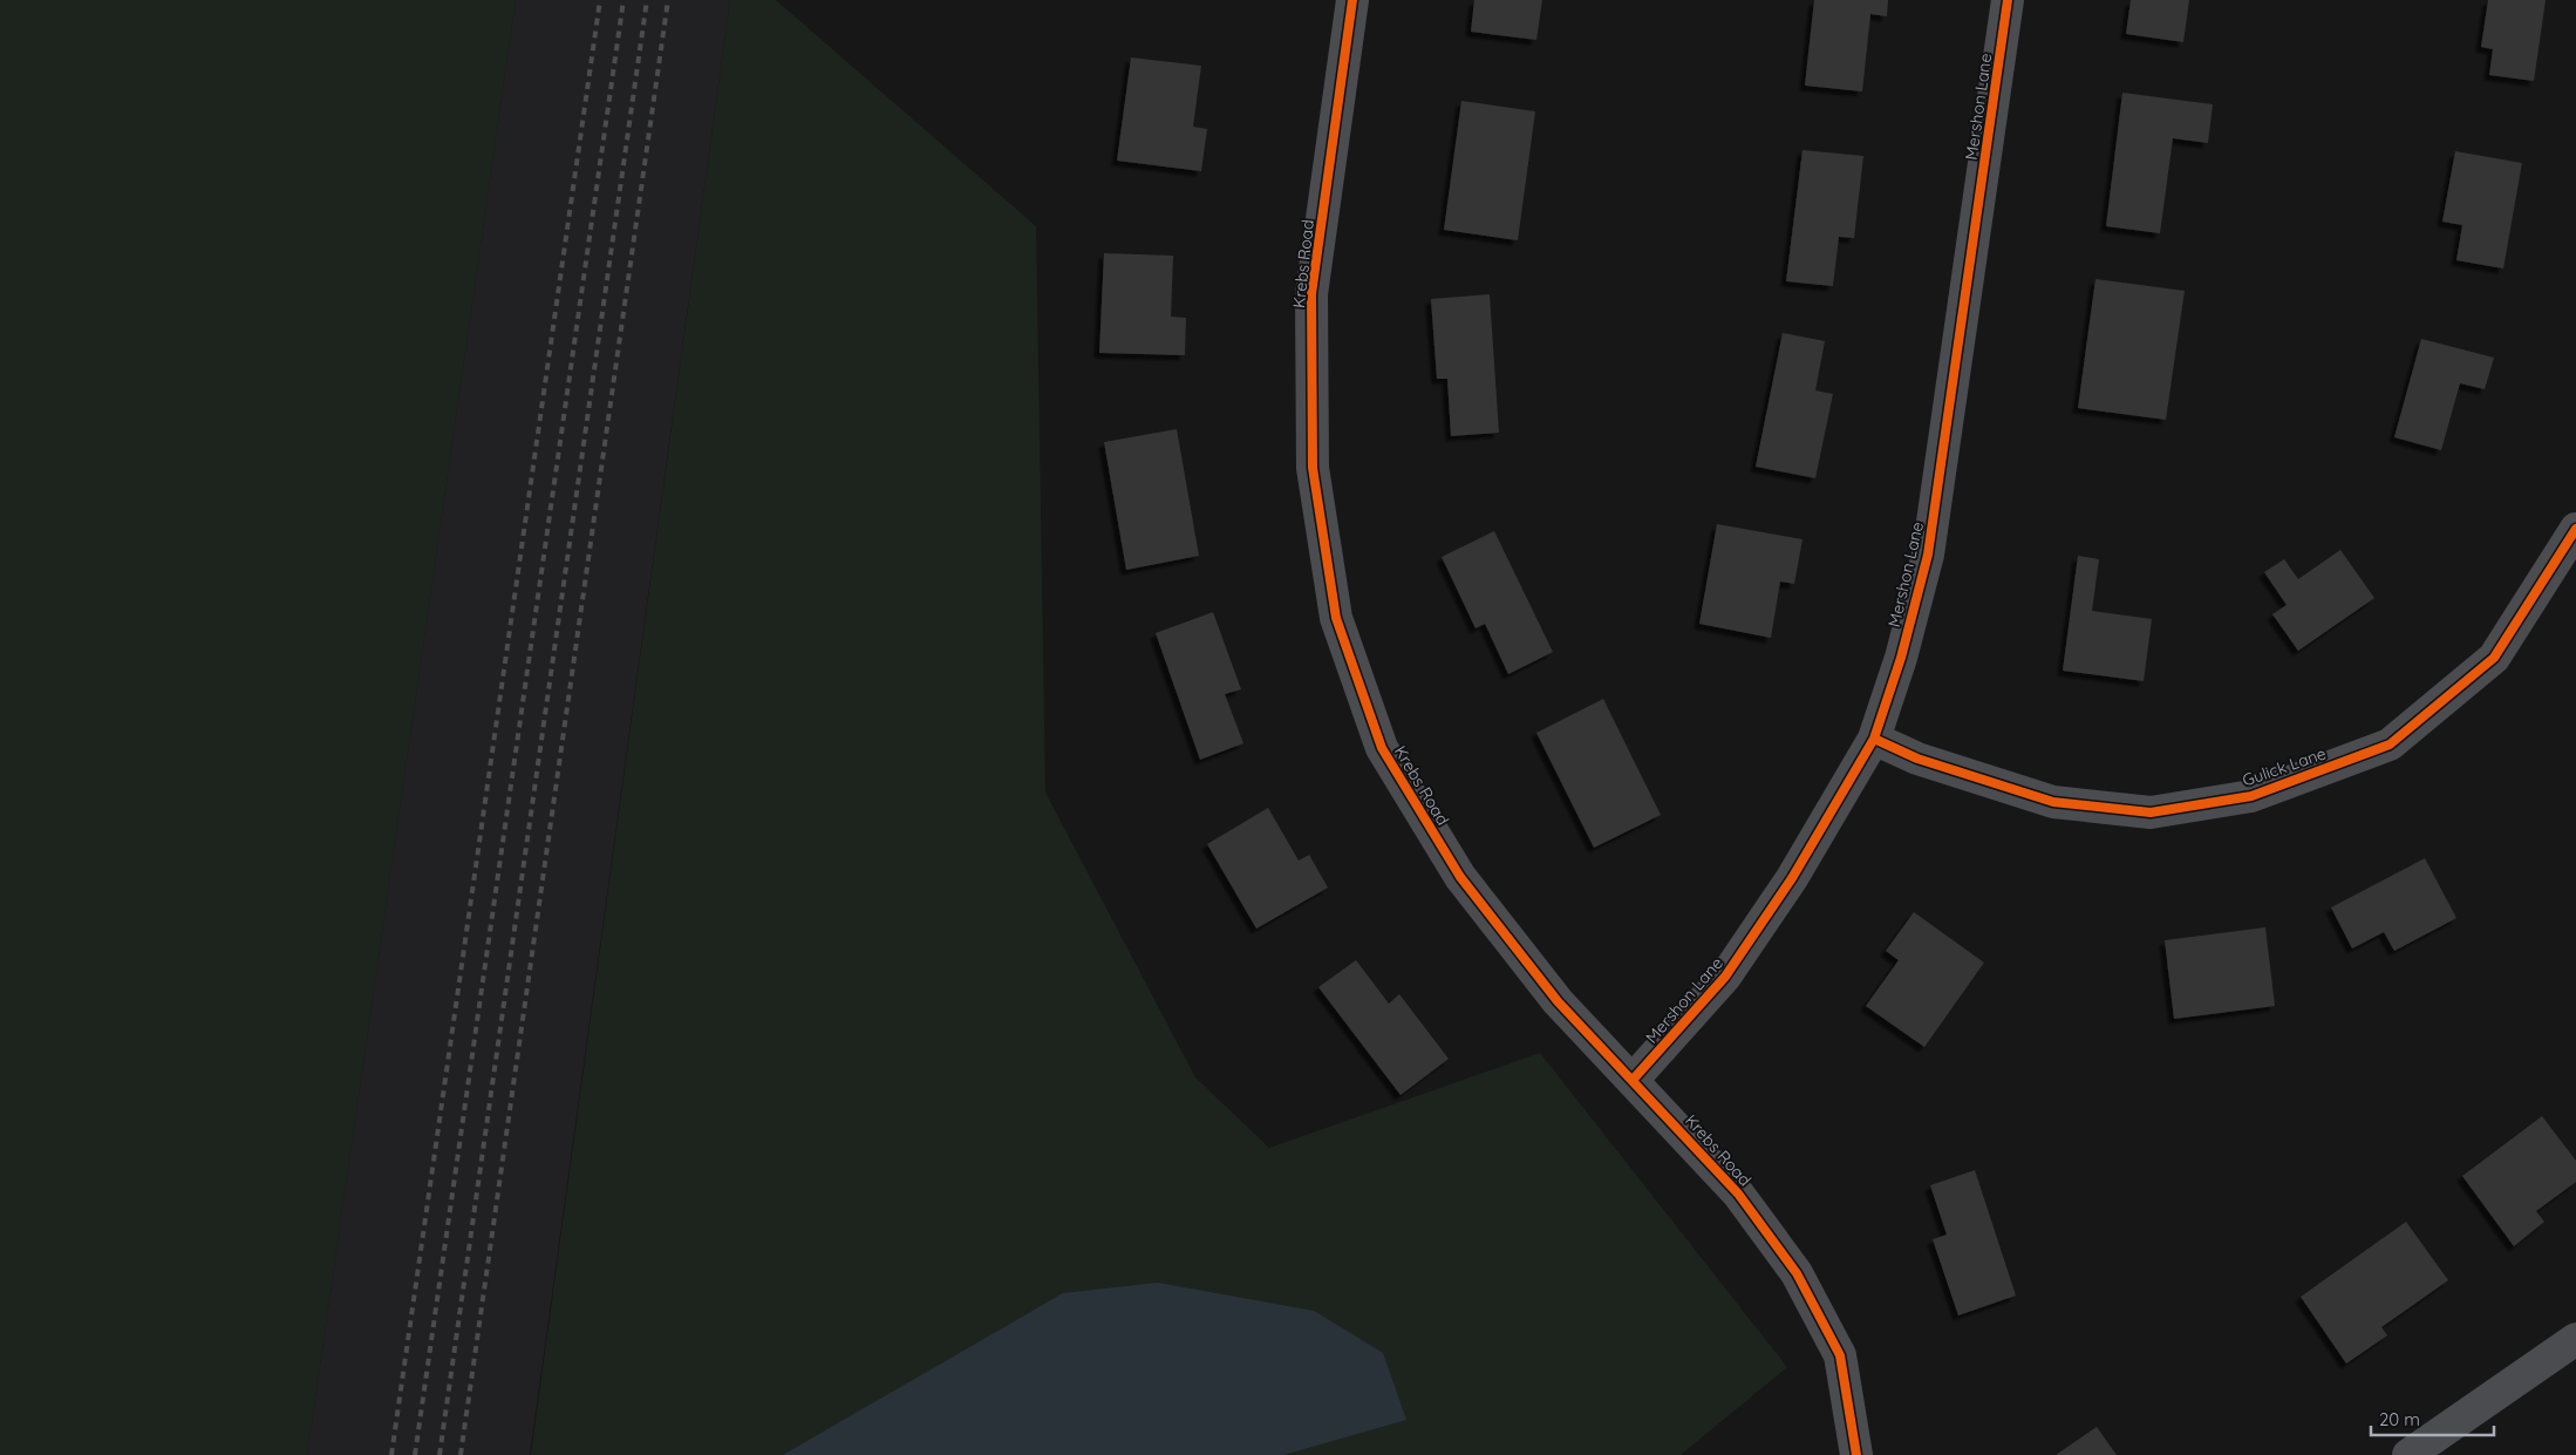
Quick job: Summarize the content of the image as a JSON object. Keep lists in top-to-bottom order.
{
  "streets": {
    "street": ["Mershon Lane", "Krebs Road", "Gulick Lane"]
  },
  "crossings": [
    ["Mershon Lane", "Krebs Road"],
    ["Mershon Lane", "Gulick Lane"]
  ],
  "scale_bar": "20 m"
}
